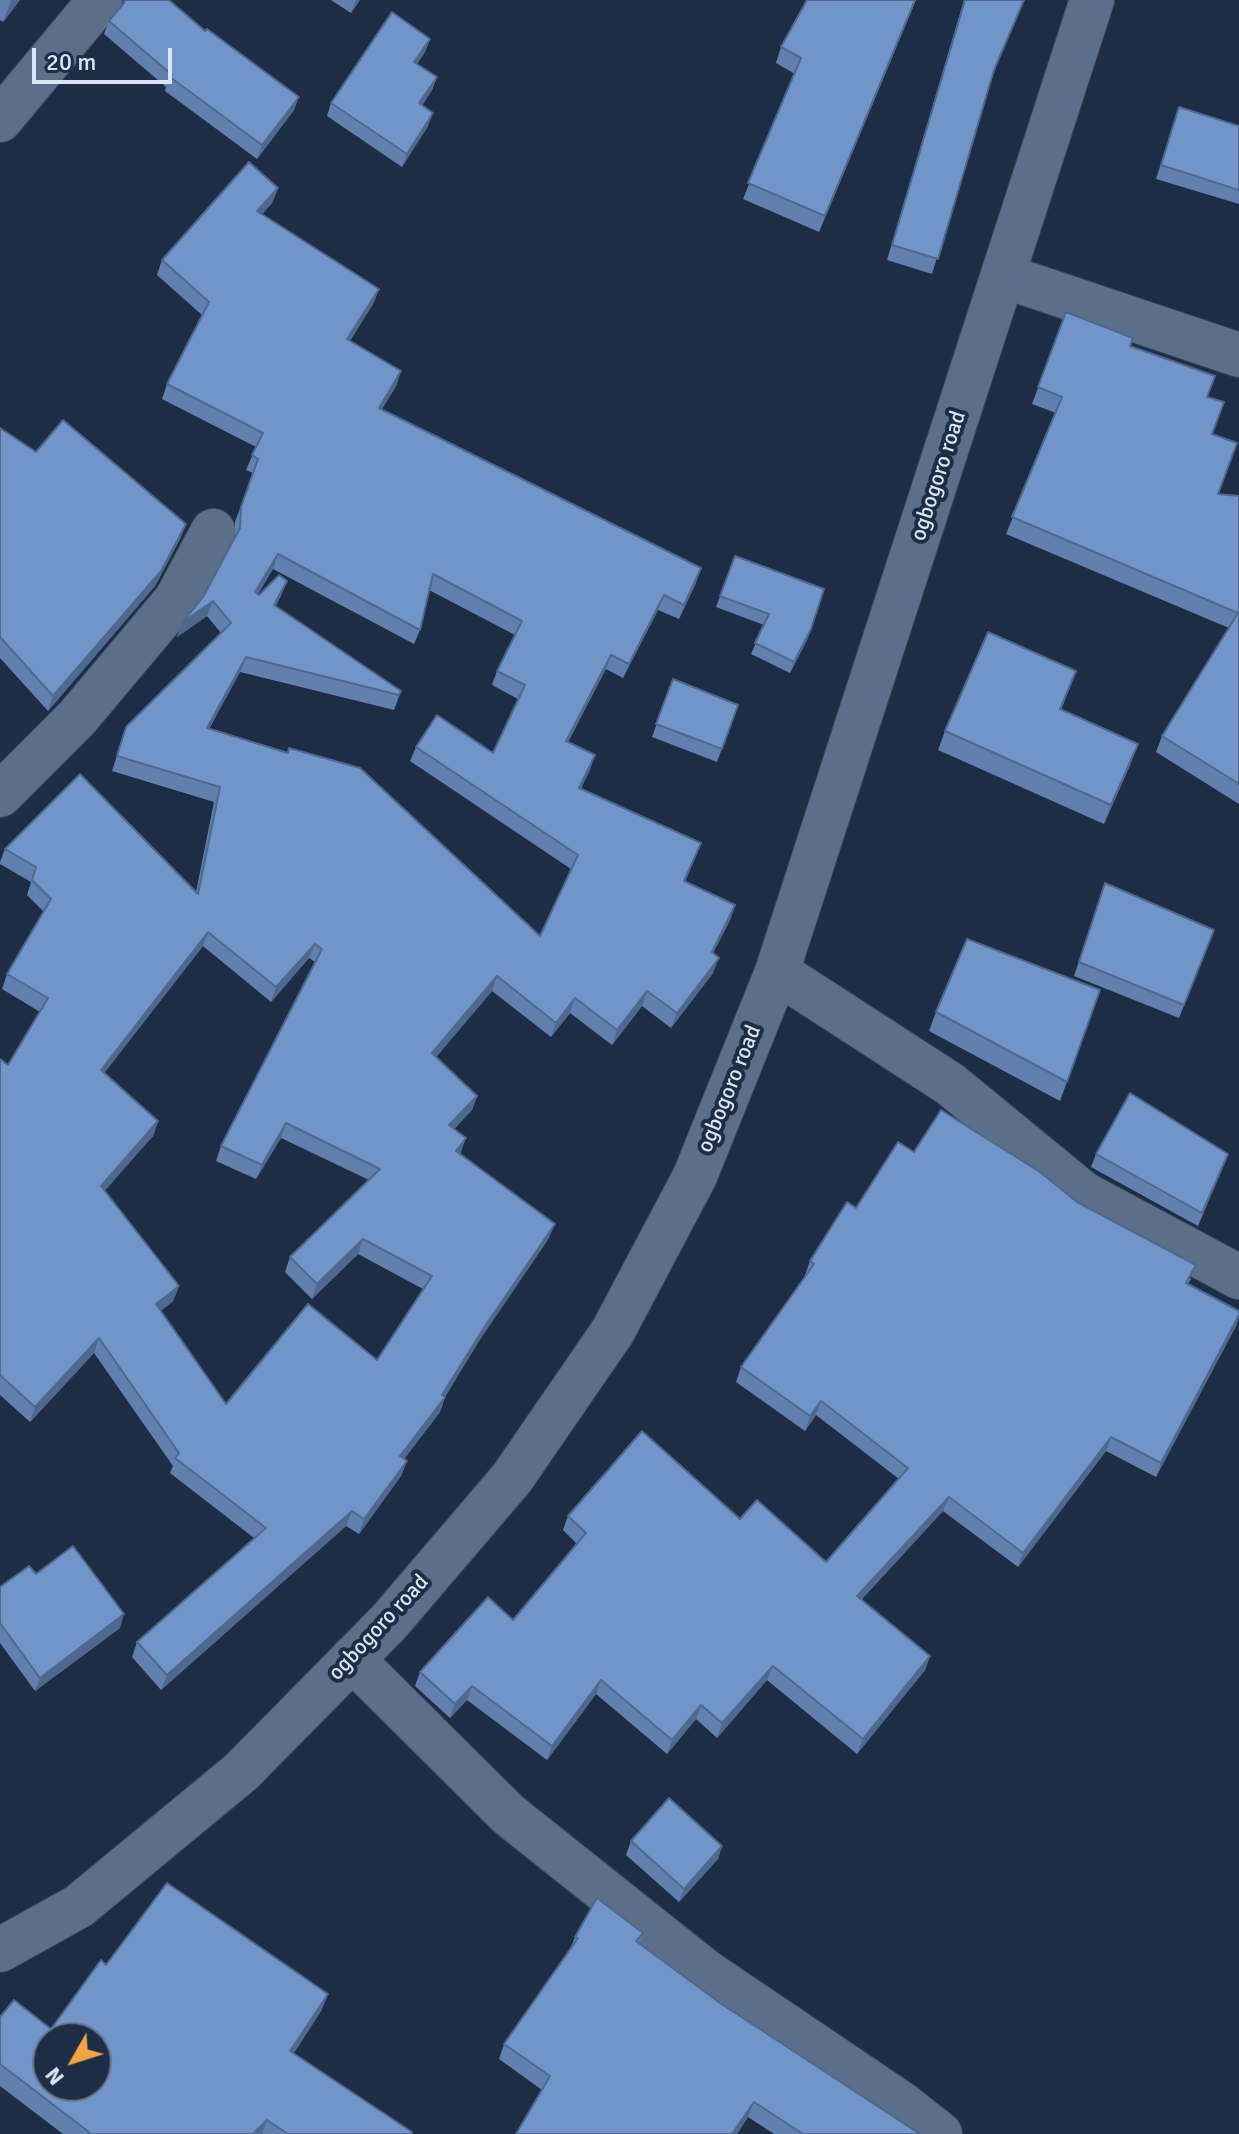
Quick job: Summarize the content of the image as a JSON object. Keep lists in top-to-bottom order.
{
  "streets": {
    "street": ["ogbogoro road"]
  },
  "scale_bar": "20 m",
  "north": "bottom left"
}
